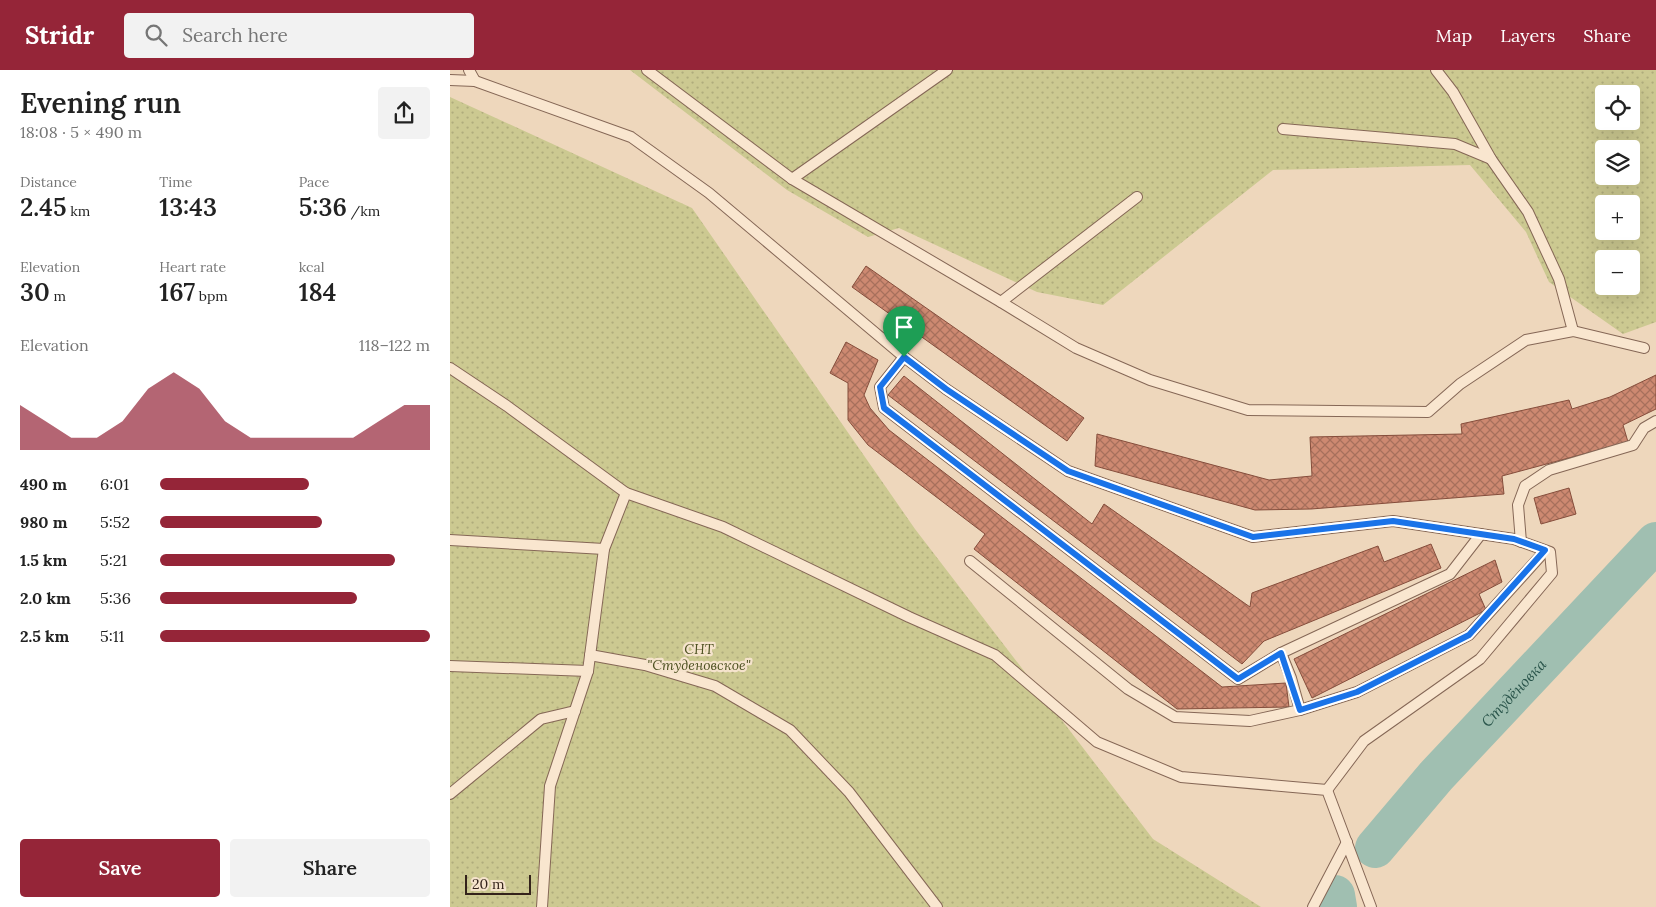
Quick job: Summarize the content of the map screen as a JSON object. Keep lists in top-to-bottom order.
{
  "water": ["Студёновка"],
  "parks": ["СНТ \"Студеновское\""],
  "scale_bar": "20 m",
  "page": {
    "header": "Stridr",
    "search": "Search here",
    "nav": ["Map", "Layers", "Share"],
    "heading": ["Evening run", "18:08 · 5 × 490 m"],
    "map_buttons": ["+", "−"],
    "stats": [
      ["Distance", "2.45 km"],
      ["Time", "13:43"],
      ["Pace", "5:36 /km"],
      ["Elevation", "30 m"],
      ["Heart rate", "167 bpm"],
      ["kcal", "184"]
    ],
    "chart": ["Elevation", "118–122 m"],
    "list": [
      {
        "name": "490 m",
        "note": "6:01"
      },
      {
        "name": "980 m",
        "note": "5:52"
      },
      {
        "name": "1.5 km",
        "note": "5:21"
      },
      {
        "name": "2.0 km",
        "note": "5:36"
      },
      {
        "name": "2.5 km",
        "note": "5:11"
      }
    ],
    "buttons": ["Save", "Share"],
    "scale": "20 m"
  }
}
